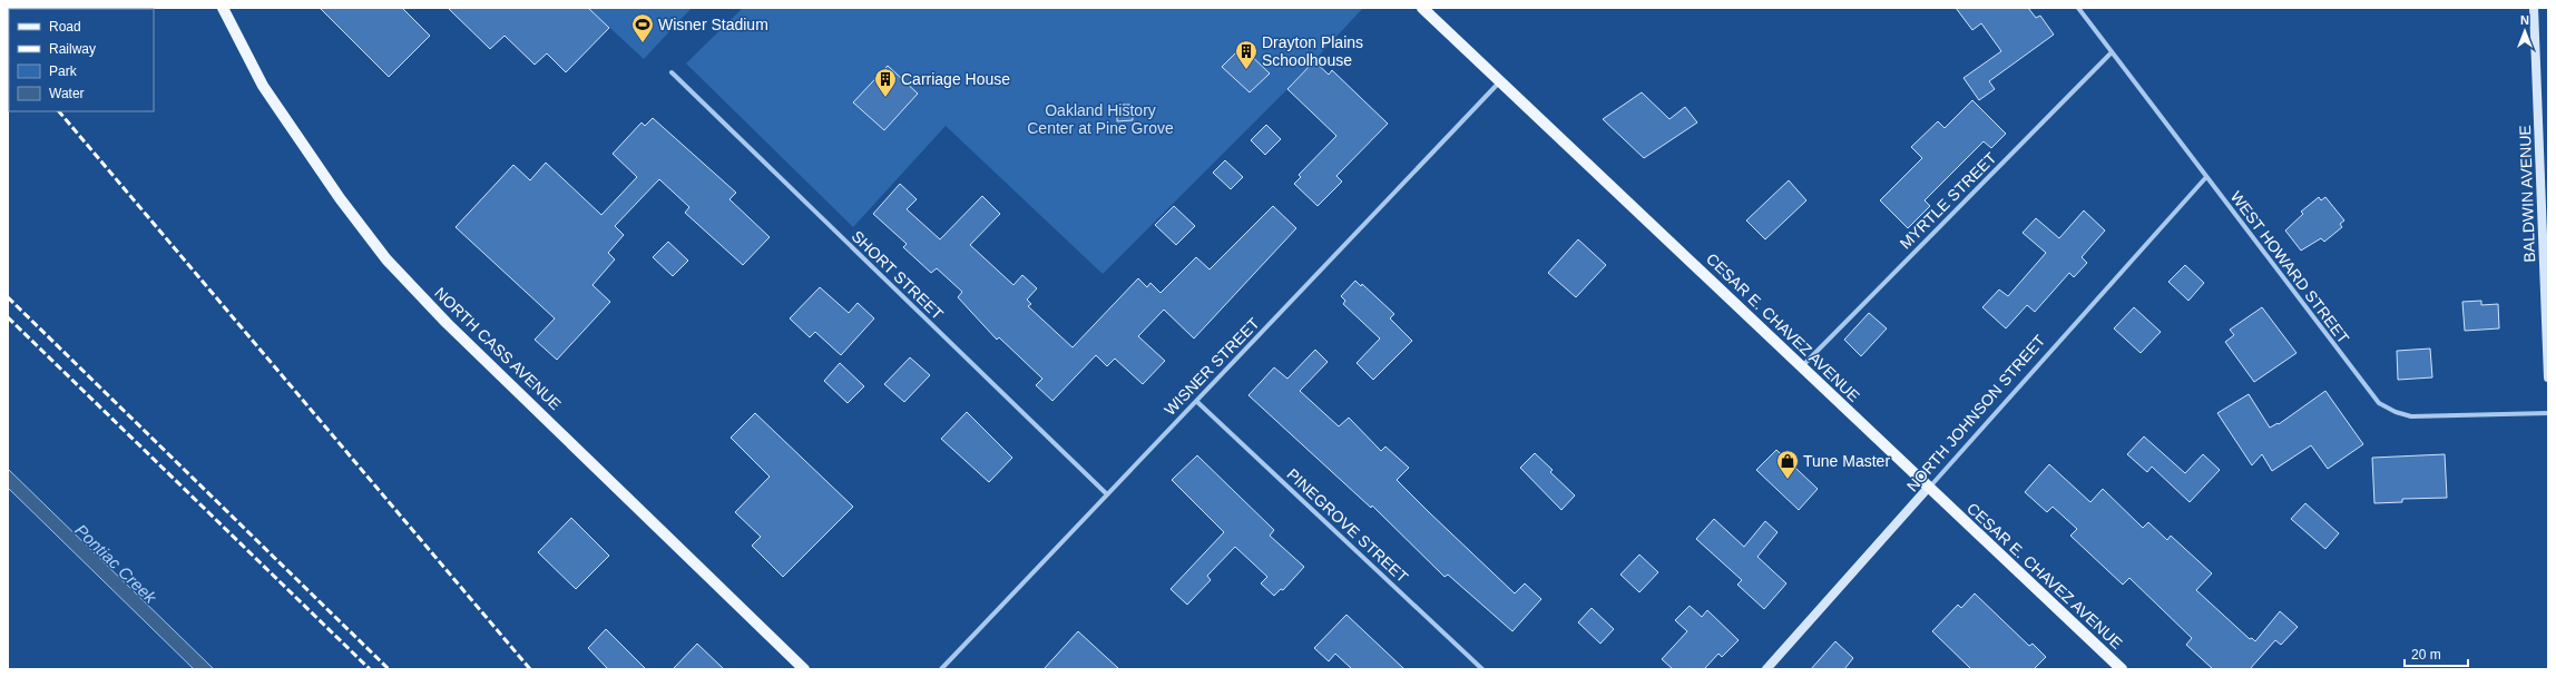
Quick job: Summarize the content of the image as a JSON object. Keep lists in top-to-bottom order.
{
  "streets": {
    "main road": [
      "BALDWIN AVENUE",
      "CESAR E. CHAVEZ AVENUE",
      "NORTH CASS AVENUE",
      "NORTH JOHNSON STREET"
    ],
    "street": [
      "MYRTLE STREET",
      "WEST HOWARD STREET",
      "SHORT STREET",
      "WISNER STREET",
      "PINEGROVE STREET"
    ]
  },
  "crossings": [
    ["MYRTLE STREET", "WEST HOWARD STREET"],
    ["MYRTLE STREET", "CESAR E. CHAVEZ AVENUE"],
    ["WEST HOWARD STREET", "NORTH JOHNSON STREET"],
    ["SHORT STREET", "WISNER STREET"],
    ["CESAR E. CHAVEZ AVENUE", "WISNER STREET"],
    ["CESAR E. CHAVEZ AVENUE", "NORTH JOHNSON STREET"],
    ["WISNER STREET", "PINEGROVE STREET"]
  ],
  "water": ["Pontiac Creek"],
  "parks": ["Oakland History Center at Pine Grove"],
  "places": {
    "sports": ["Wisner Stadium"],
    "building": ["Drayton Plains Schoolhouse", "Carriage House"],
    "shop": ["Tune Master"]
  },
  "legend": [
    "Road",
    "Railway",
    "Park",
    "Water"
  ],
  "scale_bar": "20 m",
  "north": "top"
}
